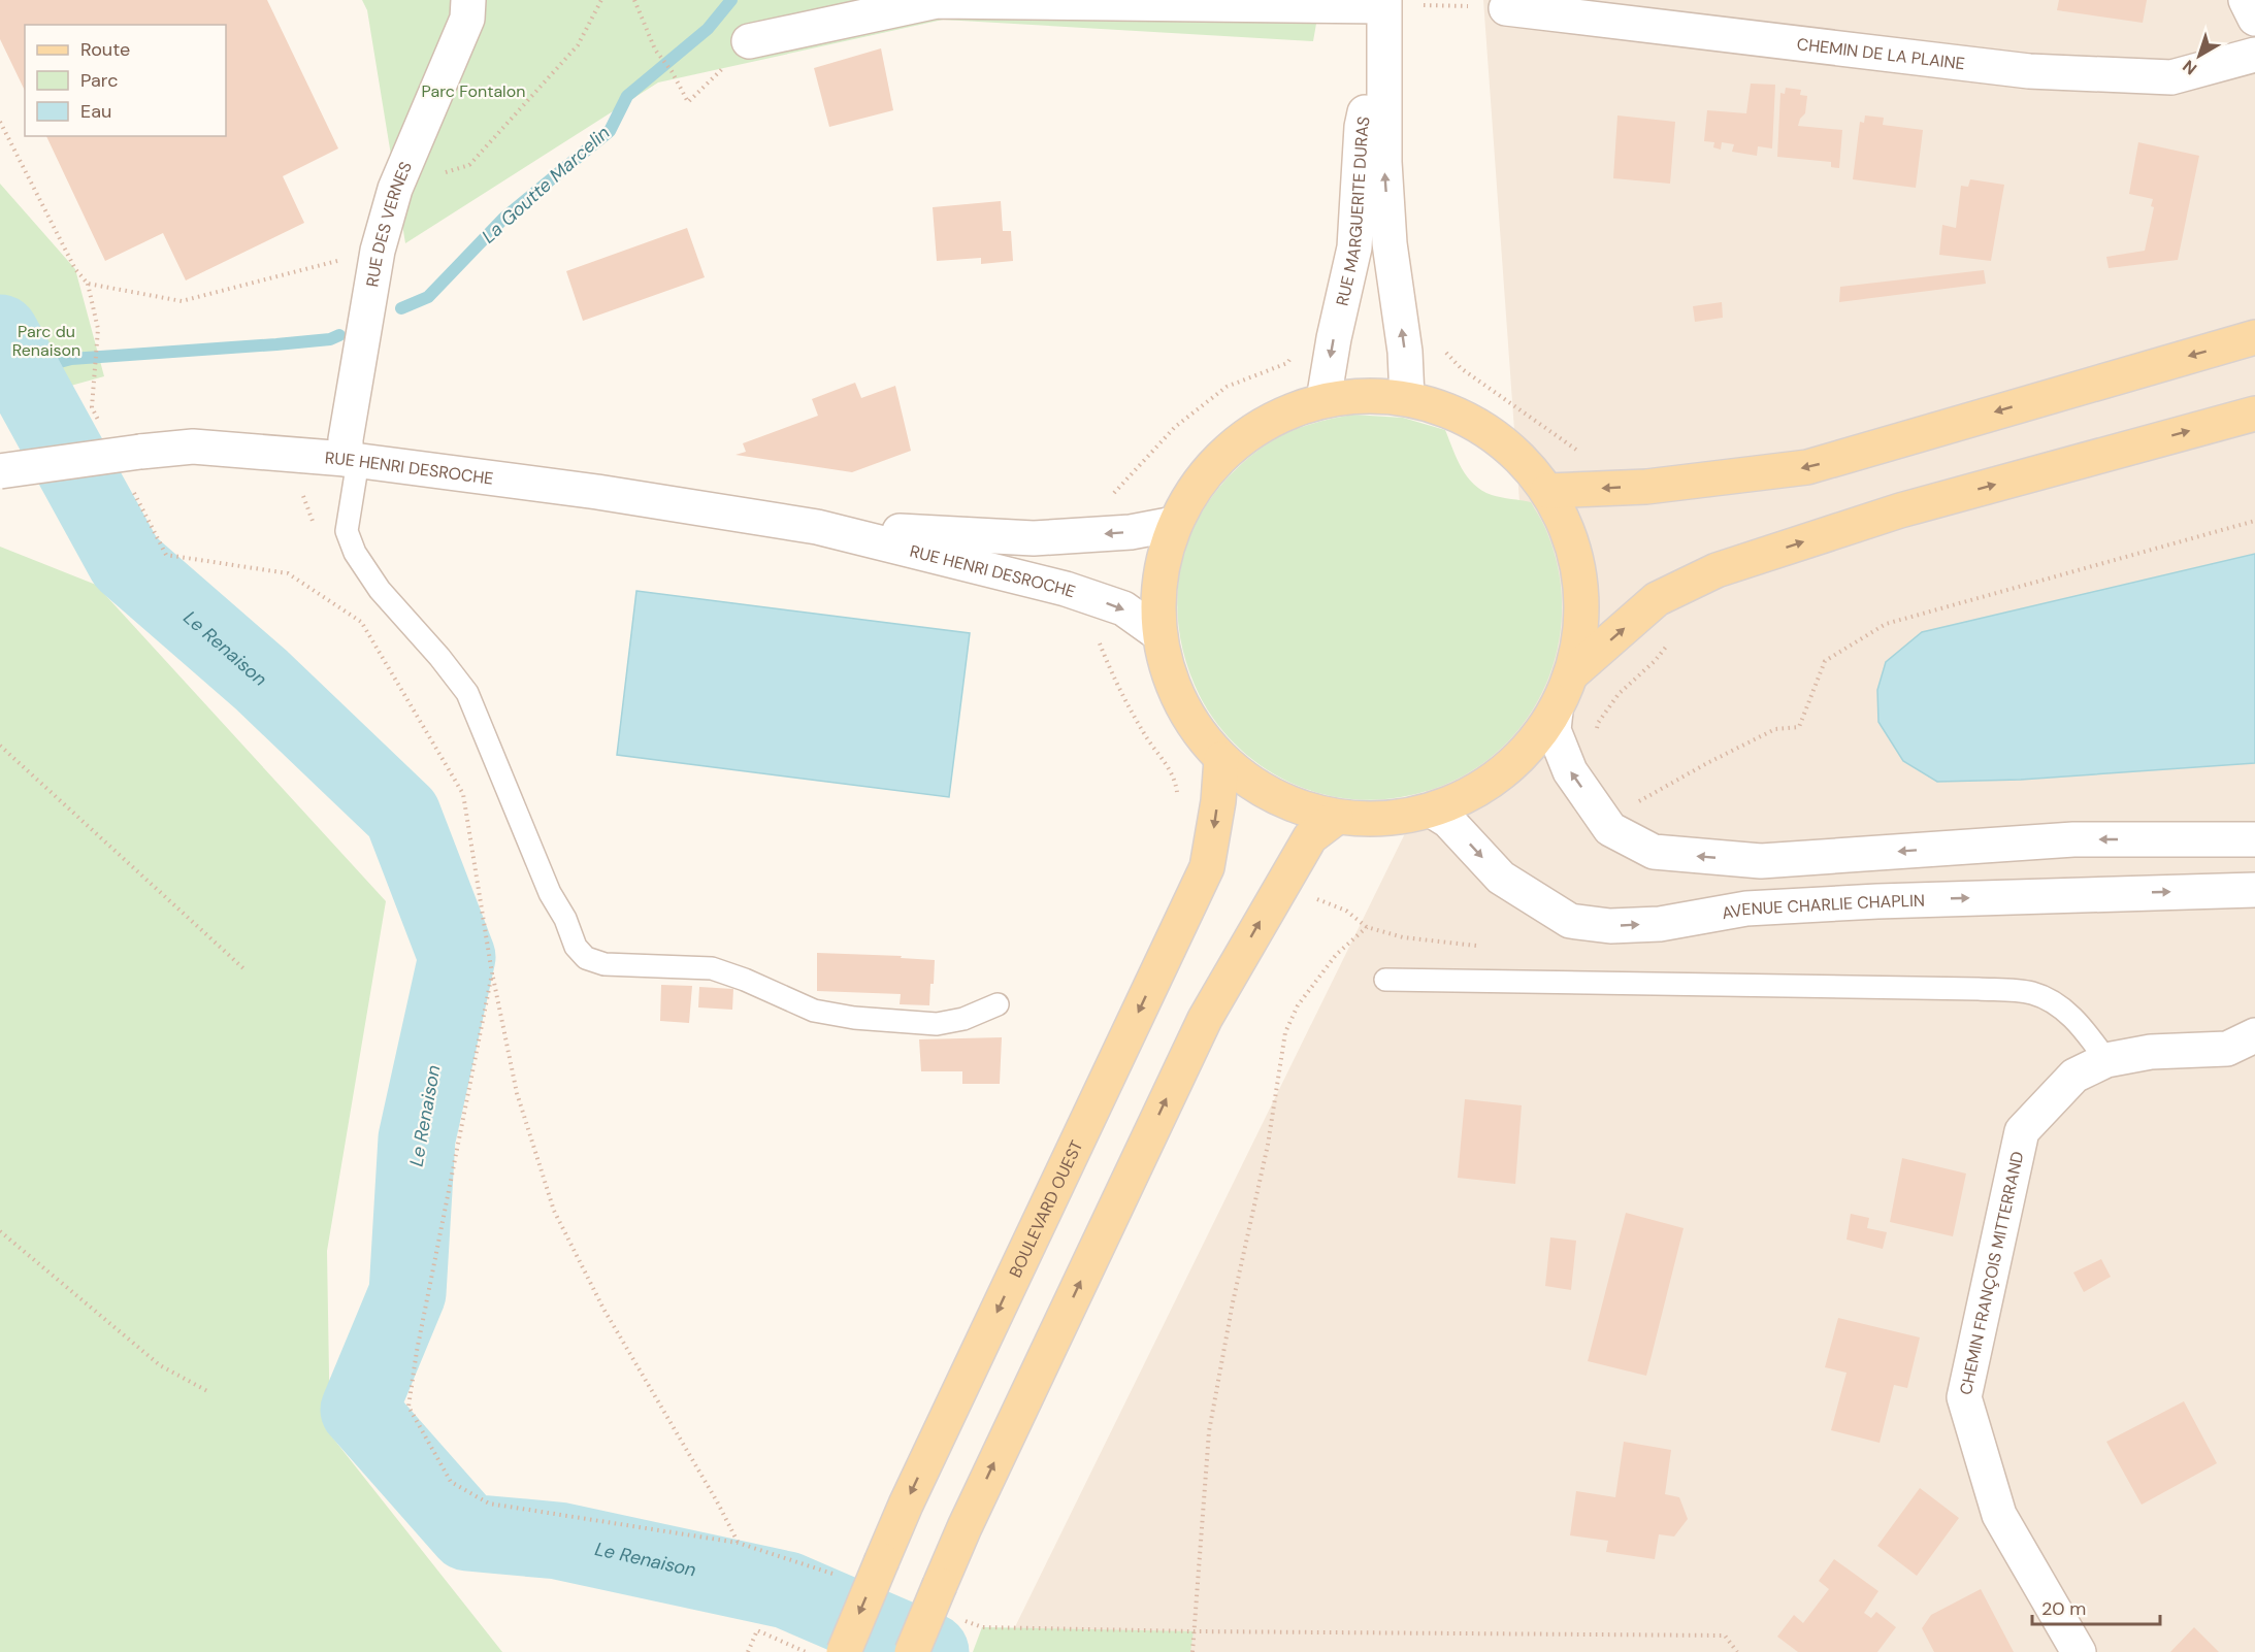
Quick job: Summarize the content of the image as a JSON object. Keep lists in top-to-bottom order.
{
  "streets": {
    "main road": ["BOULEVARD OUEST"],
    "street": [
      "CHEMIN DE LA PLAINE",
      "RUE MARGUERITE DURAS",
      "RUE DES VERNES",
      "RUE HENRI DESROCHE",
      "AVENUE CHARLIE CHAPLIN",
      "CHEMIN FRANÇOIS MITTERRAND"
    ]
  },
  "crossings": [
    ["RUE DES VERNES", "RUE HENRI DESROCHE"]
  ],
  "water": ["La Goutte Marcelin", "Le Renaison"],
  "parks": ["Parc Fontalon", "Parc du Renaison"],
  "legend": ["Route", "Parc", "Eau"],
  "scale_bar": "20 m",
  "north": "bottom left"
}
